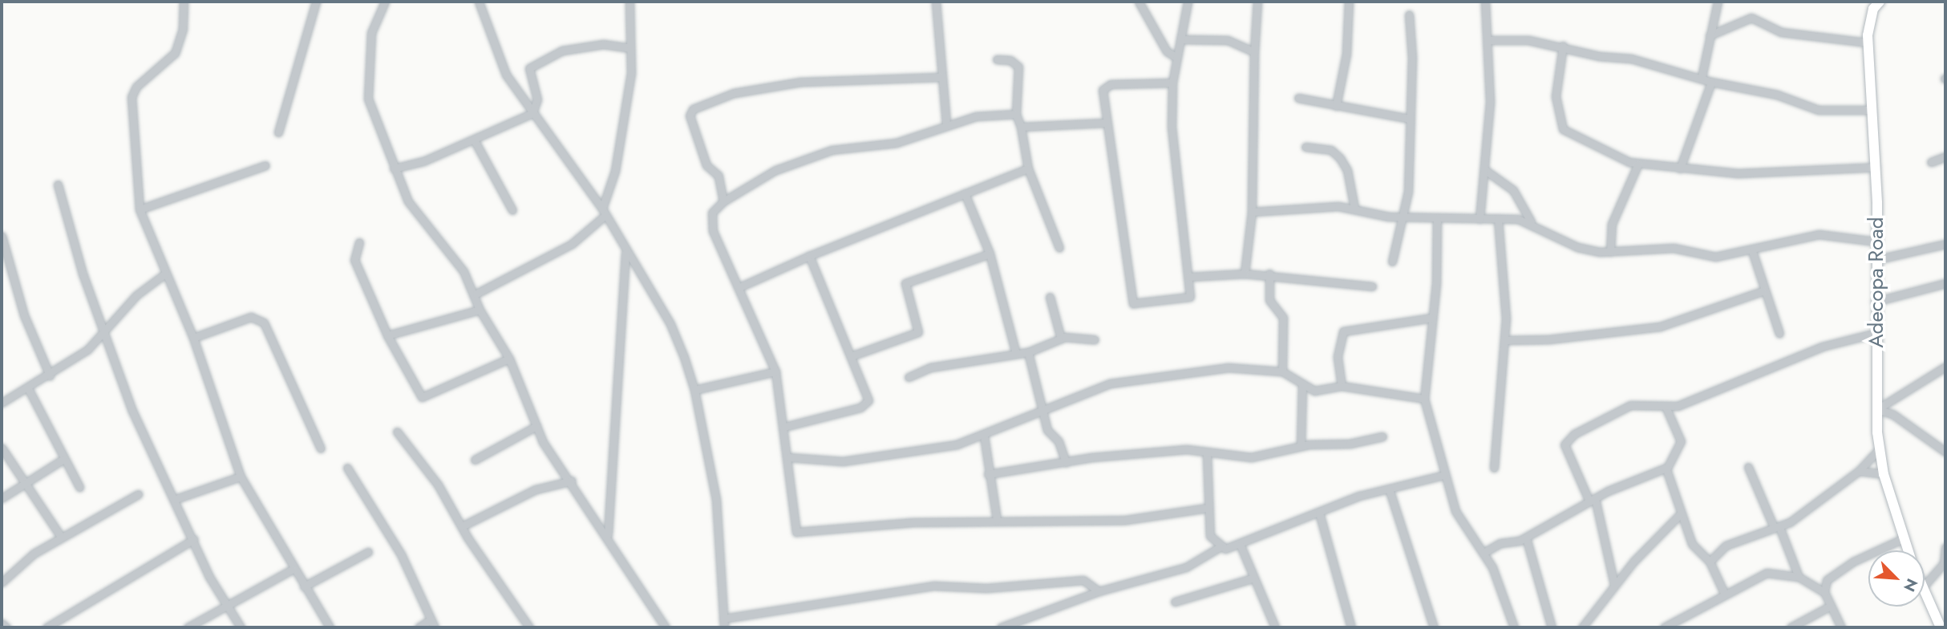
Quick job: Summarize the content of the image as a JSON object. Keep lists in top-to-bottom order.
{
  "streets": {
    "street": ["Adecopa Road"]
  },
  "north": "bottom right"
}
